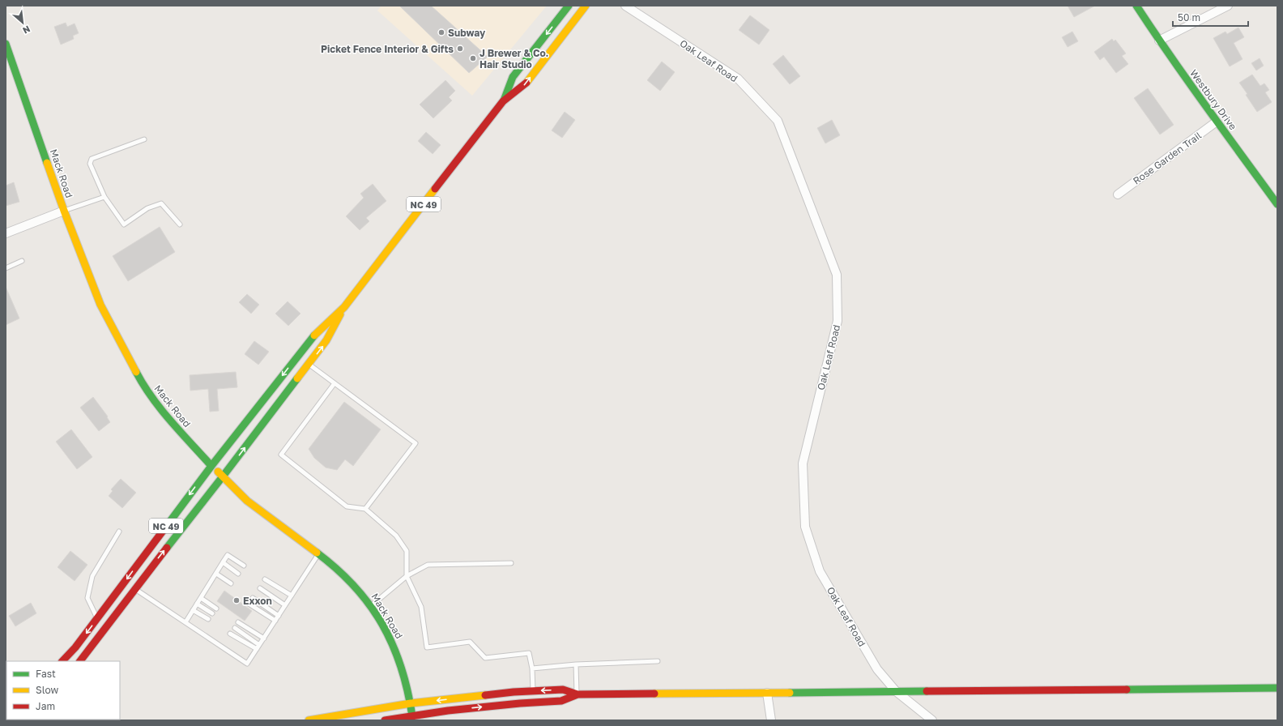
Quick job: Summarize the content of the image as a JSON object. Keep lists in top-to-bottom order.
{
  "streets": {
    "main road": ["Westbury Drive", "Mack Road", "NC 49"],
    "street": ["Oak Leaf Road", "Rose Garden Trail"]
  },
  "crossings": [
    ["Westbury Drive", "Rose Garden Trail"],
    ["Mack Road", "NC 49"]
  ],
  "places": [
    "Subway",
    "Picket Fence Interior & Gifts",
    "J Brewer & Co. Hair Studio",
    "Exxon"
  ],
  "legend": ["Fast", "Slow", "Jam"],
  "scale_bar": "50 m",
  "north": "bottom right"
}
